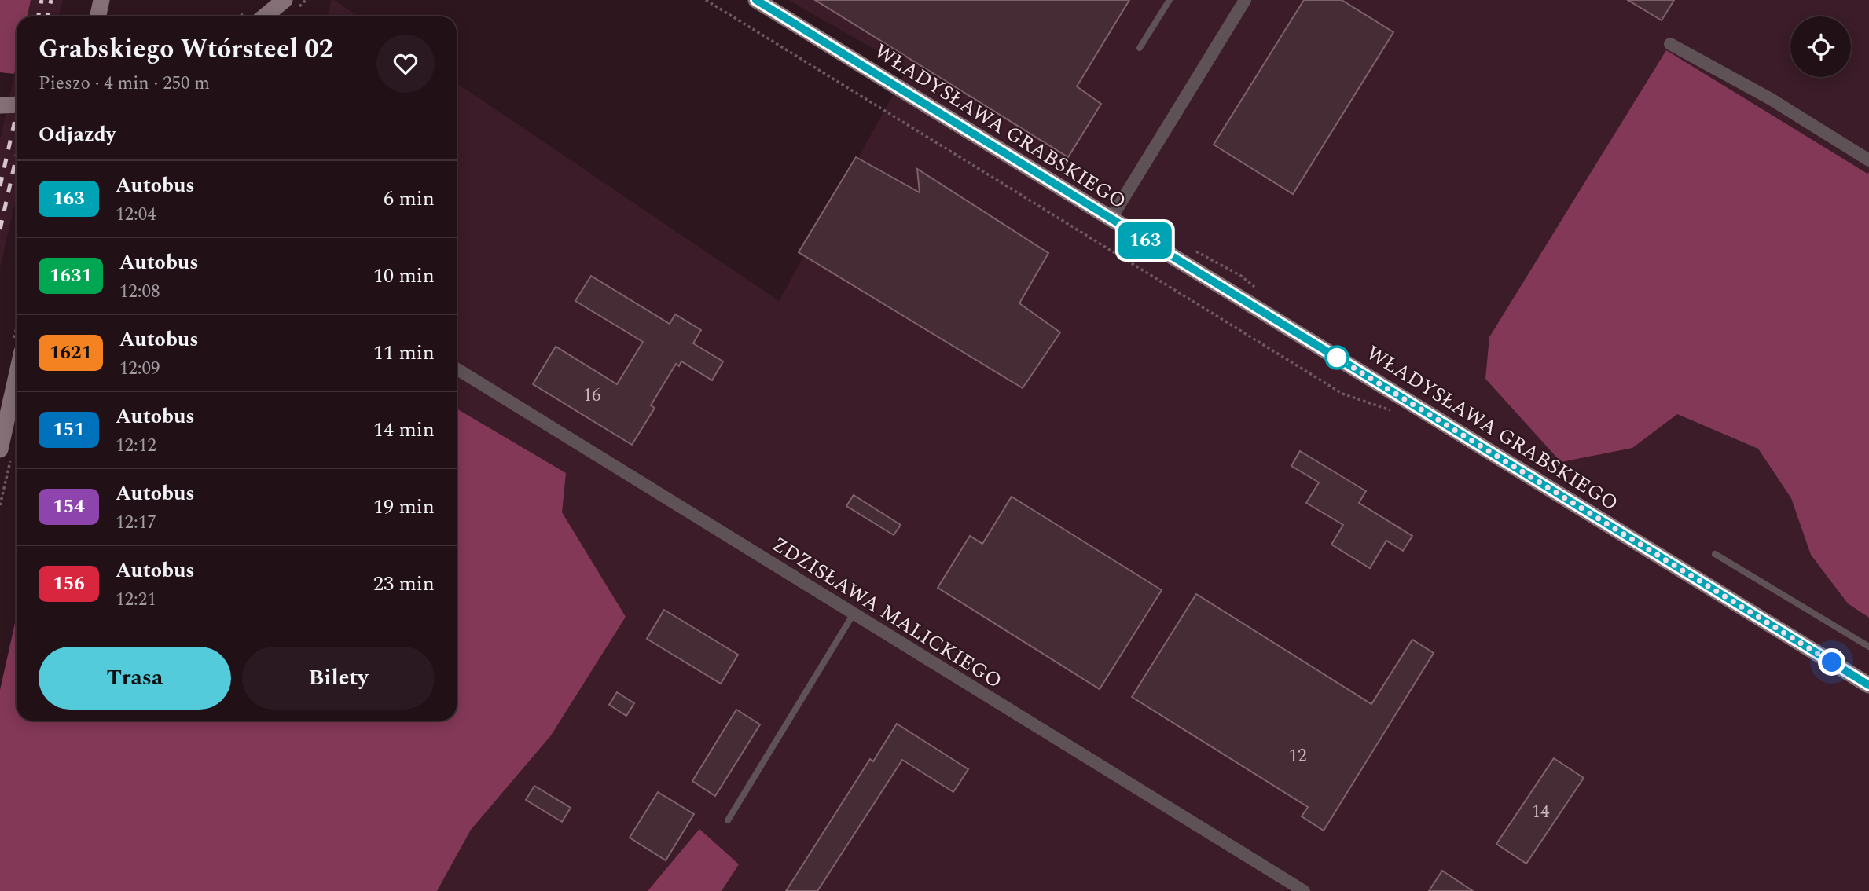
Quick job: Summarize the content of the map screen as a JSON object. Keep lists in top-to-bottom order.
{
  "streets": {
    "street": ["WŁADYSŁAWA GRABSKIEGO", "ZDZISŁAWA MALICKIEGO"]
  },
  "lines": ["bus line 163"],
  "house_numbers": ["16", "12", "14"],
  "page": {
    "on_map": "163",
    "heading": [
      ["Grabskiego Wtórsteel 02", "Pieszo · 4 min · 250 m"],
      "Odjazdy"
    ],
    "list": [
      {
        "mark": "163",
        "name": "Autobus",
        "note": "12:04",
        "value": "6 min"
      },
      {
        "mark": "1631",
        "name": "Autobus",
        "note": "12:08",
        "value": "10 min"
      },
      {
        "mark": "1621",
        "name": "Autobus",
        "note": "12:09",
        "value": "11 min"
      },
      {
        "mark": "151",
        "name": "Autobus",
        "note": "12:12",
        "value": "14 min"
      },
      {
        "mark": "154",
        "name": "Autobus",
        "note": "12:17",
        "value": "19 min"
      },
      {
        "mark": "156",
        "name": "Autobus",
        "note": "12:21",
        "value": "23 min"
      }
    ],
    "buttons": ["Trasa", "Bilety"]
  }
}
